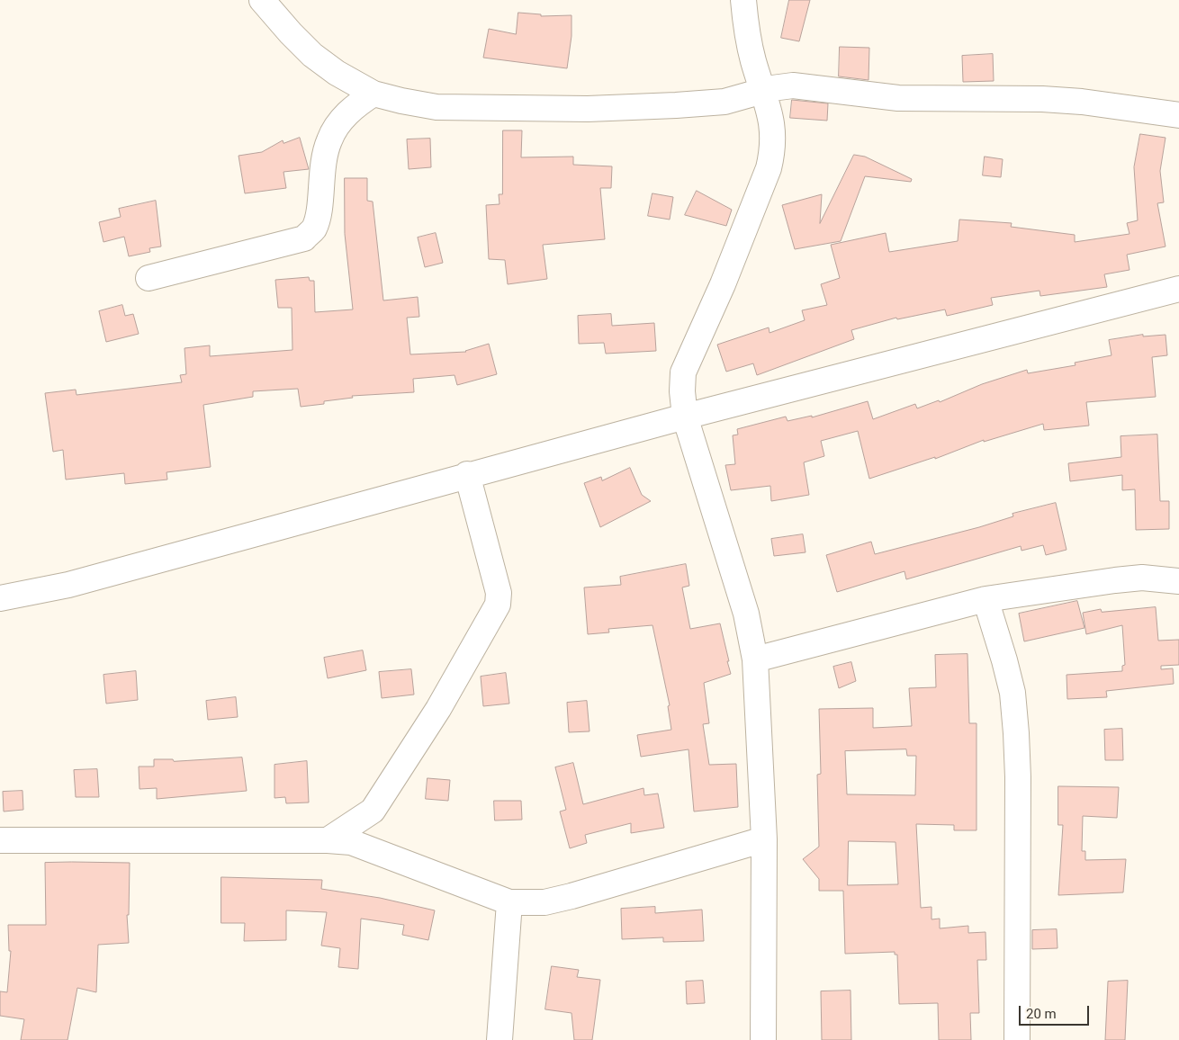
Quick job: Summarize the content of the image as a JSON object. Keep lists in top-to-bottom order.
{
  "scale_bar": "20 m"
}
